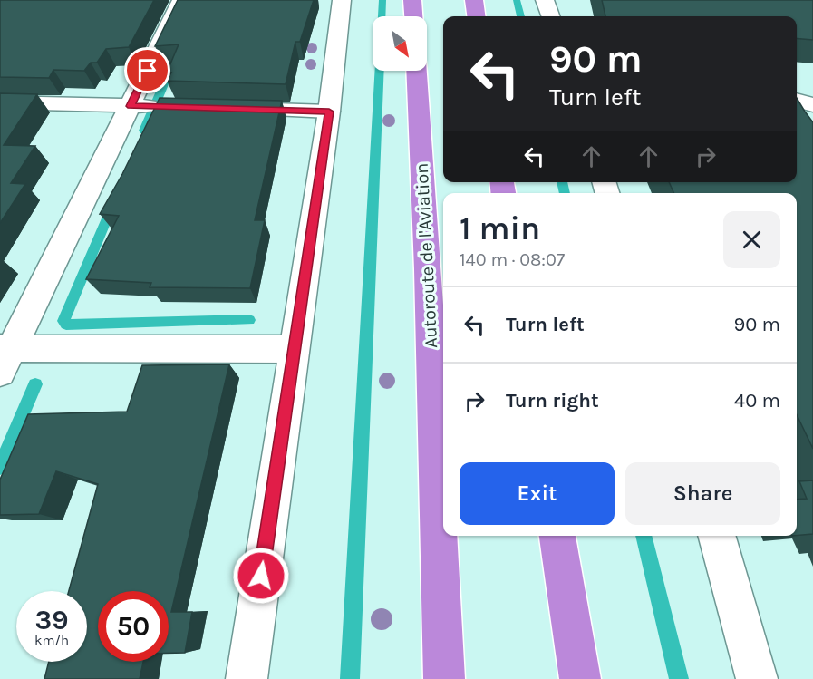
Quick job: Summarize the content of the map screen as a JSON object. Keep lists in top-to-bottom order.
{
  "streets": {
    "highway": ["Autoroute de l'Aviation"]
  },
  "north": "bottom right",
  "page": {
    "turn": ["90 m", "Turn left"],
    "heading": ["1 min", "140 m · 08:07"],
    "list": [
      {
        "name": "Turn left",
        "value": "90 m"
      },
      {
        "name": "Turn right",
        "value": "40 m"
      }
    ],
    "buttons": ["Exit", "Share"],
    "speed": "39 km/h",
    "limit": "50"
  }
}
